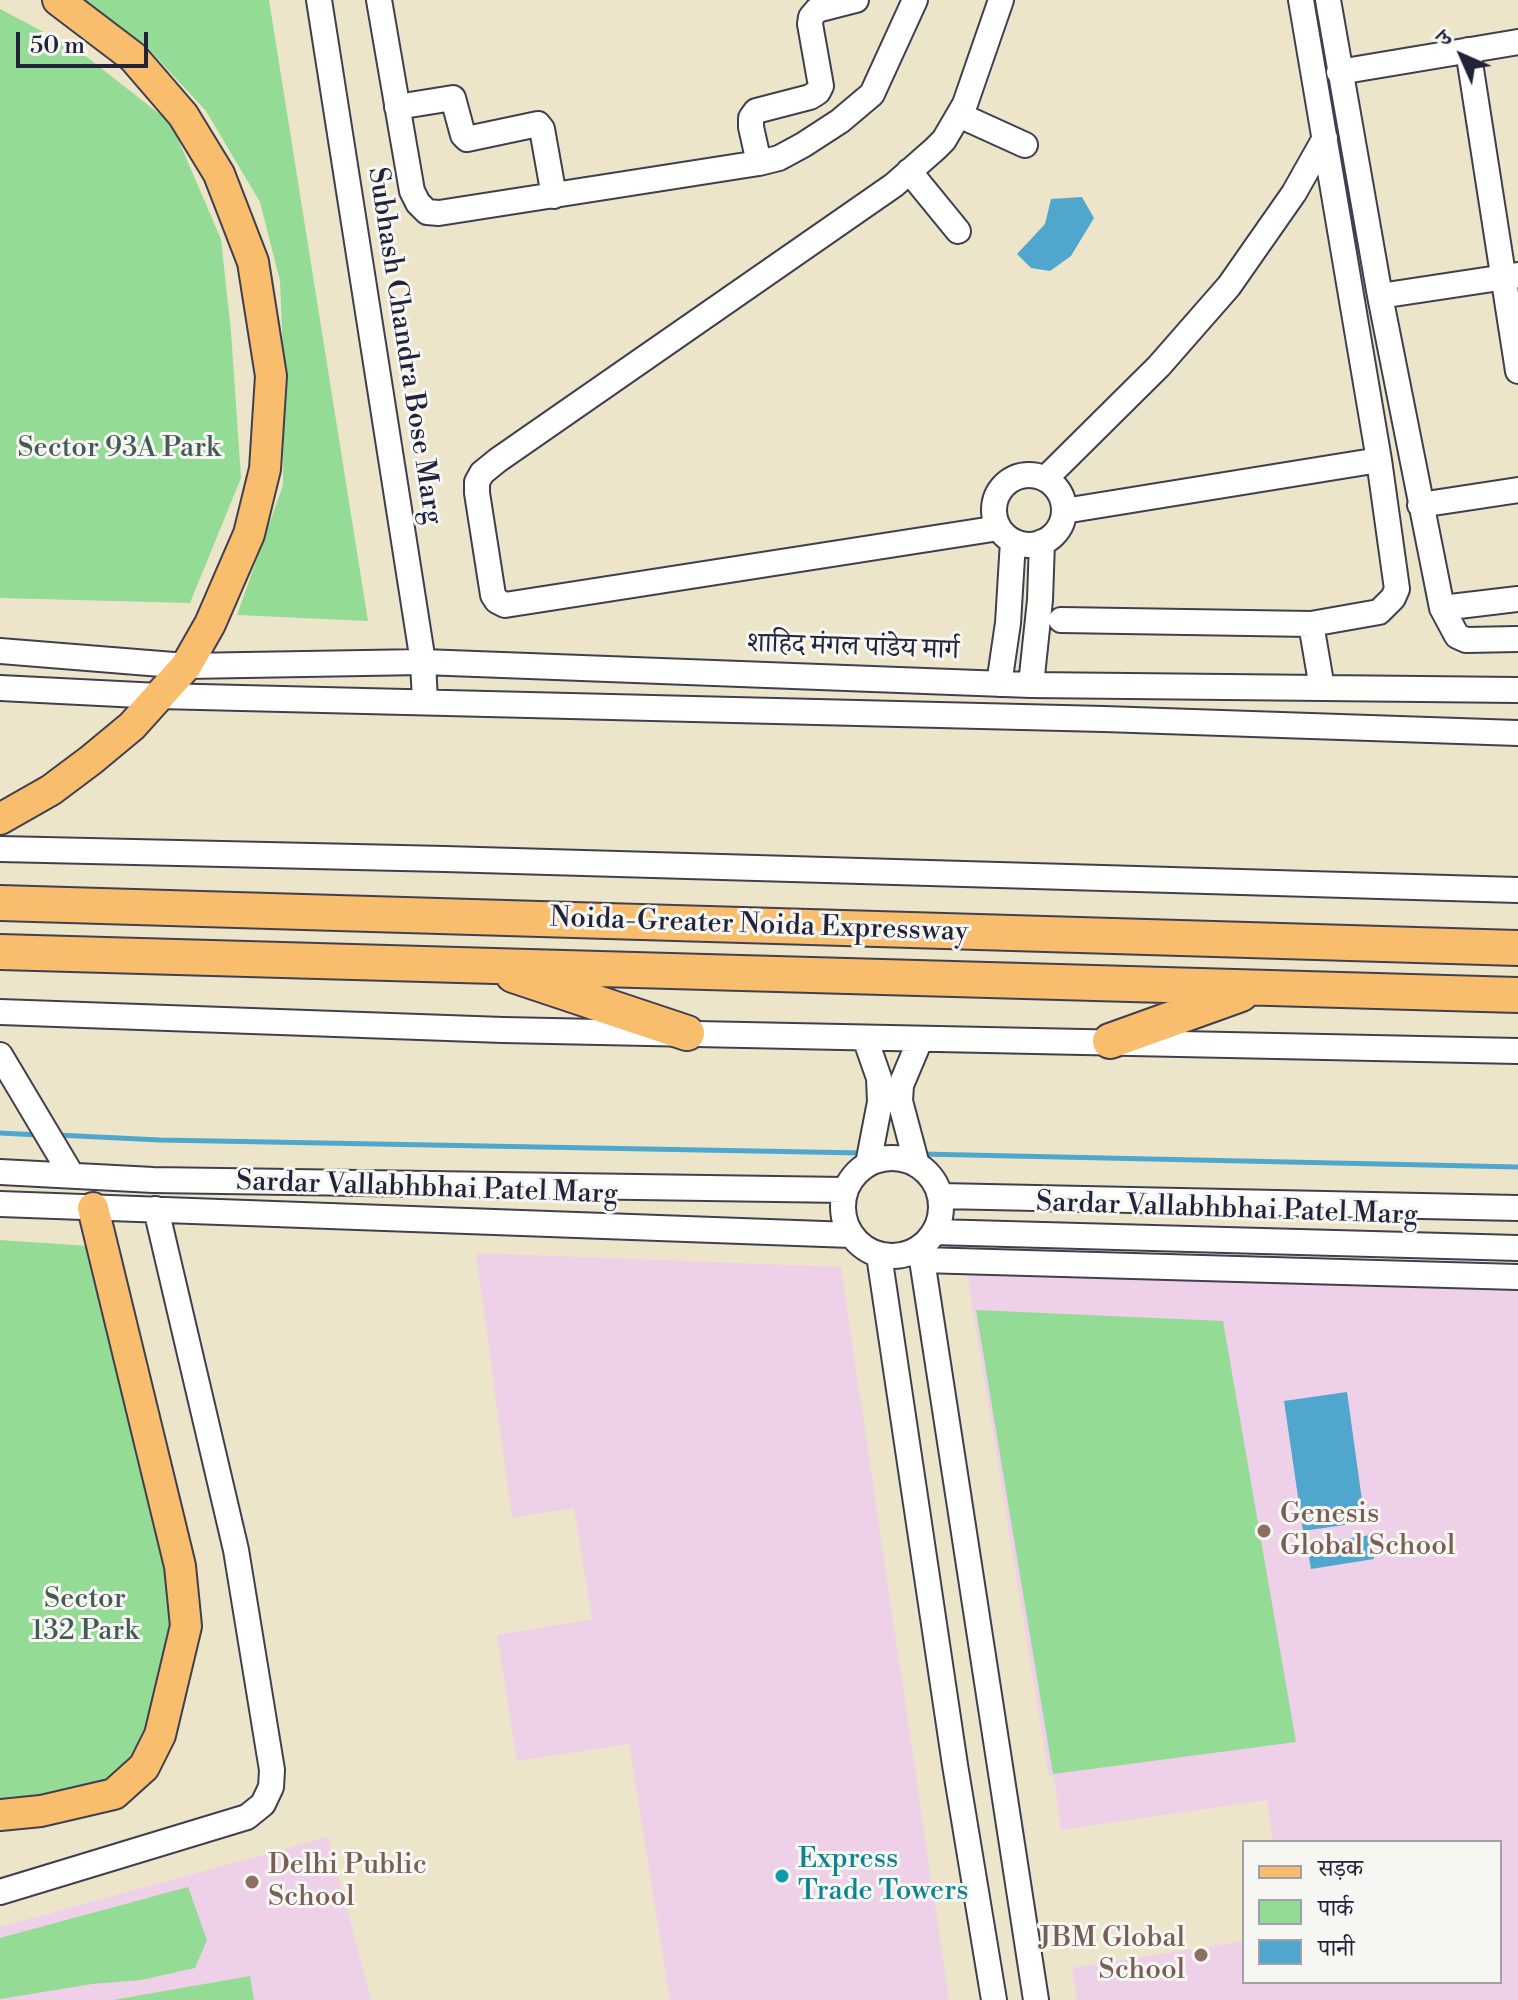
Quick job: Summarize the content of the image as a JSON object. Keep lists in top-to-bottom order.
{
  "streets": {
    "highway": ["Noida-Greater Noida Expressway"],
    "street": ["Subhash Chandra Bose Marg", "शाहिद मंगल पांडेय मार्ग", "Sardar Vallabhbhai Patel Marg"]
  },
  "crossings": [
    ["Subhash Chandra Bose Marg", "शाहिद मंगल पांडेय मार्ग"]
  ],
  "parks": ["Sector 93A Park", "Sector 132 Park"],
  "places": [
    "Genesis Global School",
    "Express Trade Towers",
    "Delhi Public School",
    "JBM Global School"
  ],
  "legend": ["सड़क", "पार्क", "पानी"],
  "scale_bar": "50 m",
  "north": "top left"
}
